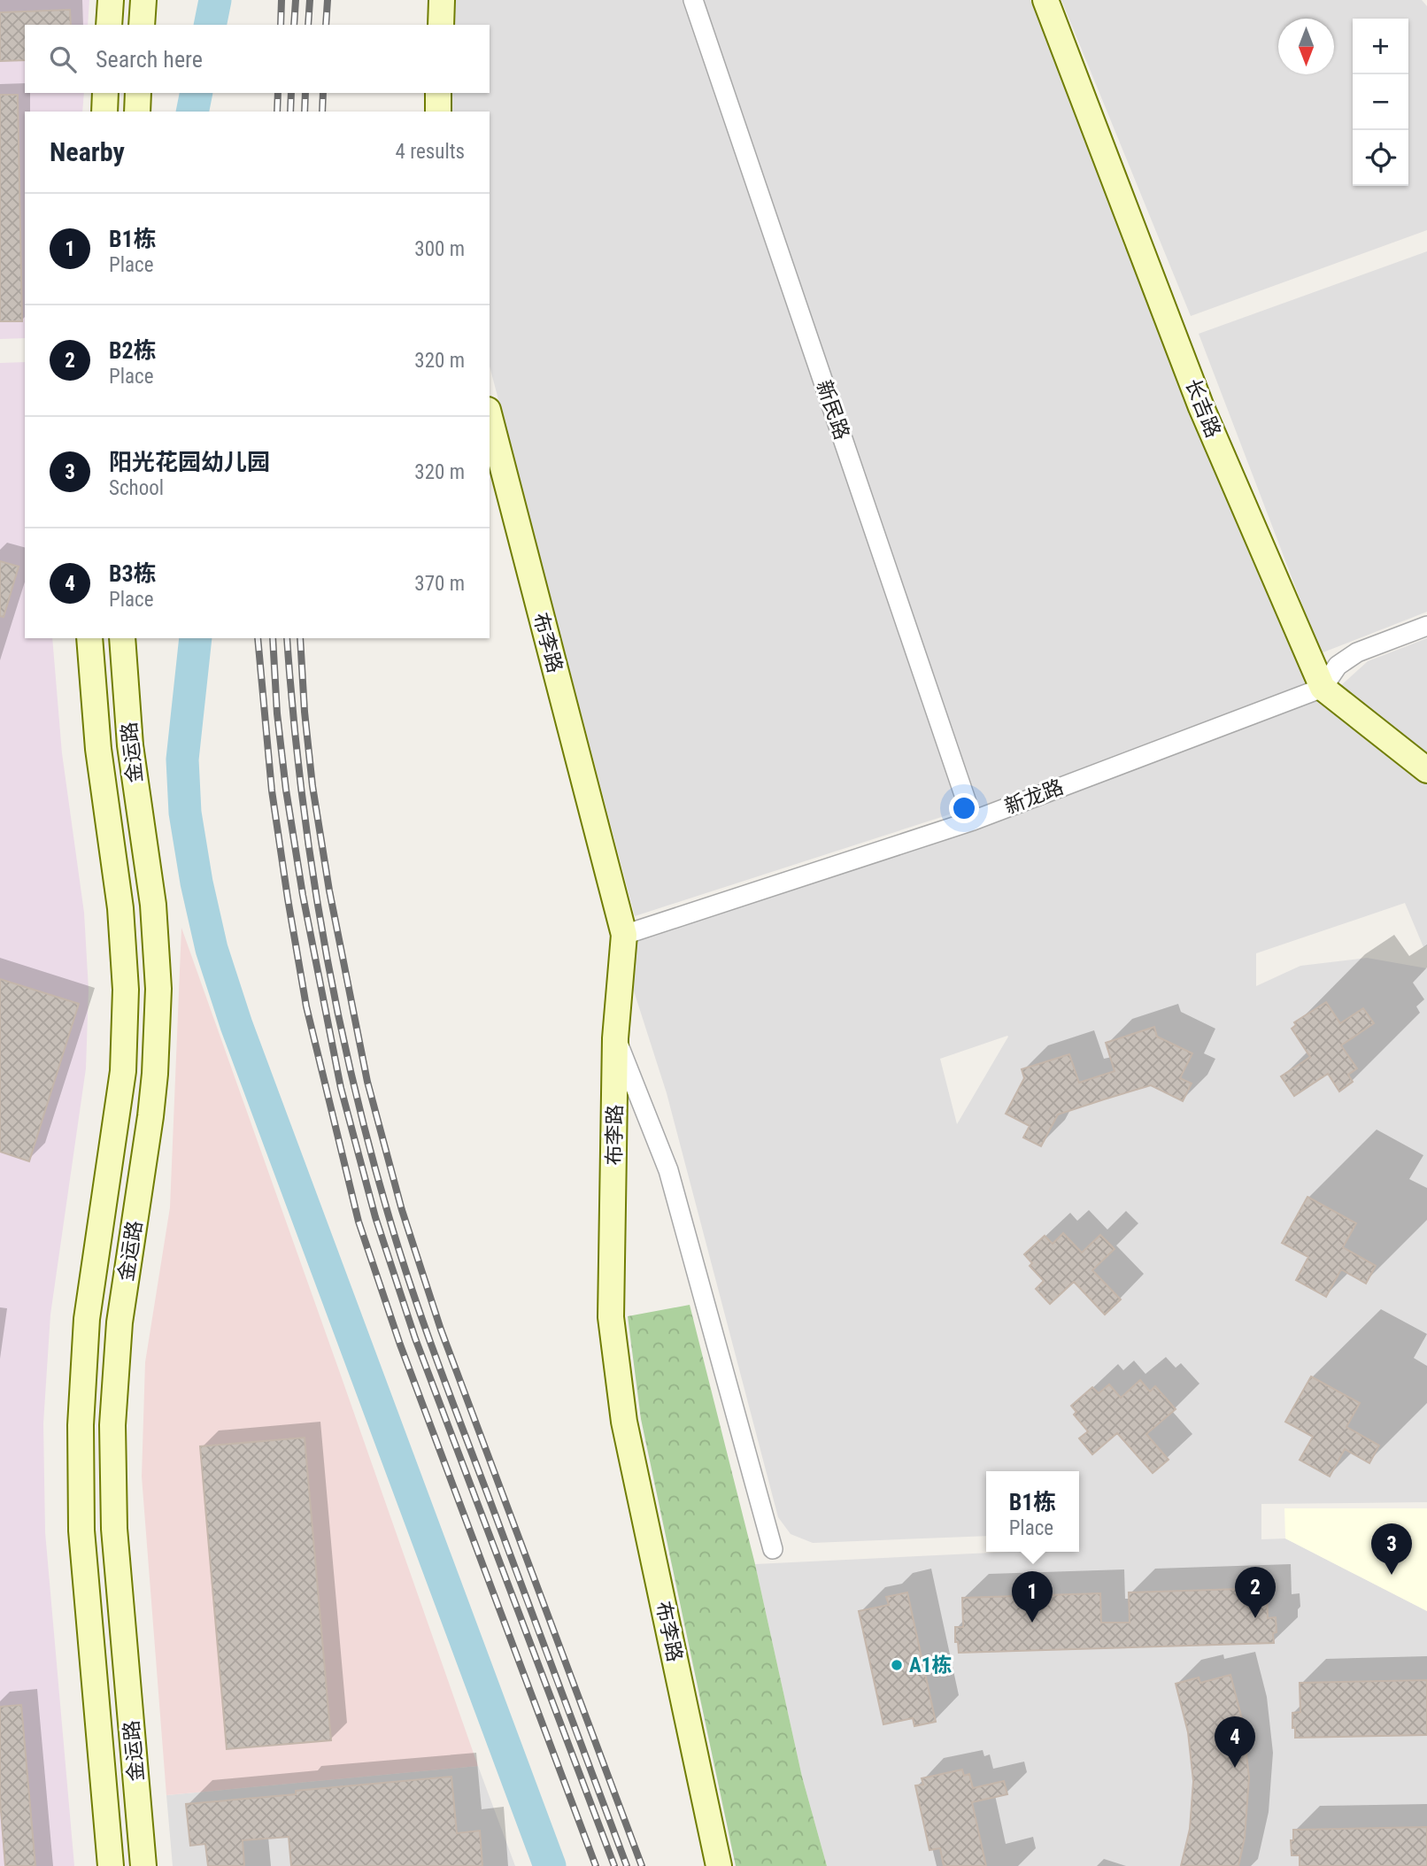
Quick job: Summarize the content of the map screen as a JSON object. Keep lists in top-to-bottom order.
{
  "streets": {
    "main road": ["长吉路", "布李路", "金运路"],
    "street": ["新民路", "新龙路"]
  },
  "crossings": [
    ["长吉路", "新龙路"],
    ["新民路", "新龙路"],
    ["布李路", "新龙路"]
  ],
  "places": ["A1栋"],
  "north": "bottom",
  "page": {
    "map_buttons": ["+", "−"],
    "search": "Search here",
    "heading": ["Nearby", "4 results"],
    "list": [
      {
        "mark": "1",
        "name": "B1栋",
        "note": "Place",
        "value": "300 m"
      },
      {
        "mark": "2",
        "name": "B2栋",
        "note": "Place",
        "value": "320 m"
      },
      {
        "mark": "3",
        "name": "阳光花园幼儿园",
        "note": "School",
        "value": "320 m"
      },
      {
        "mark": "4",
        "name": "B3栋",
        "note": "Place",
        "value": "370 m"
      }
    ],
    "popup": ["B1栋", "Place"],
    "pins": [
      "3",
      "2",
      "1",
      "4"
    ]
  }
}
